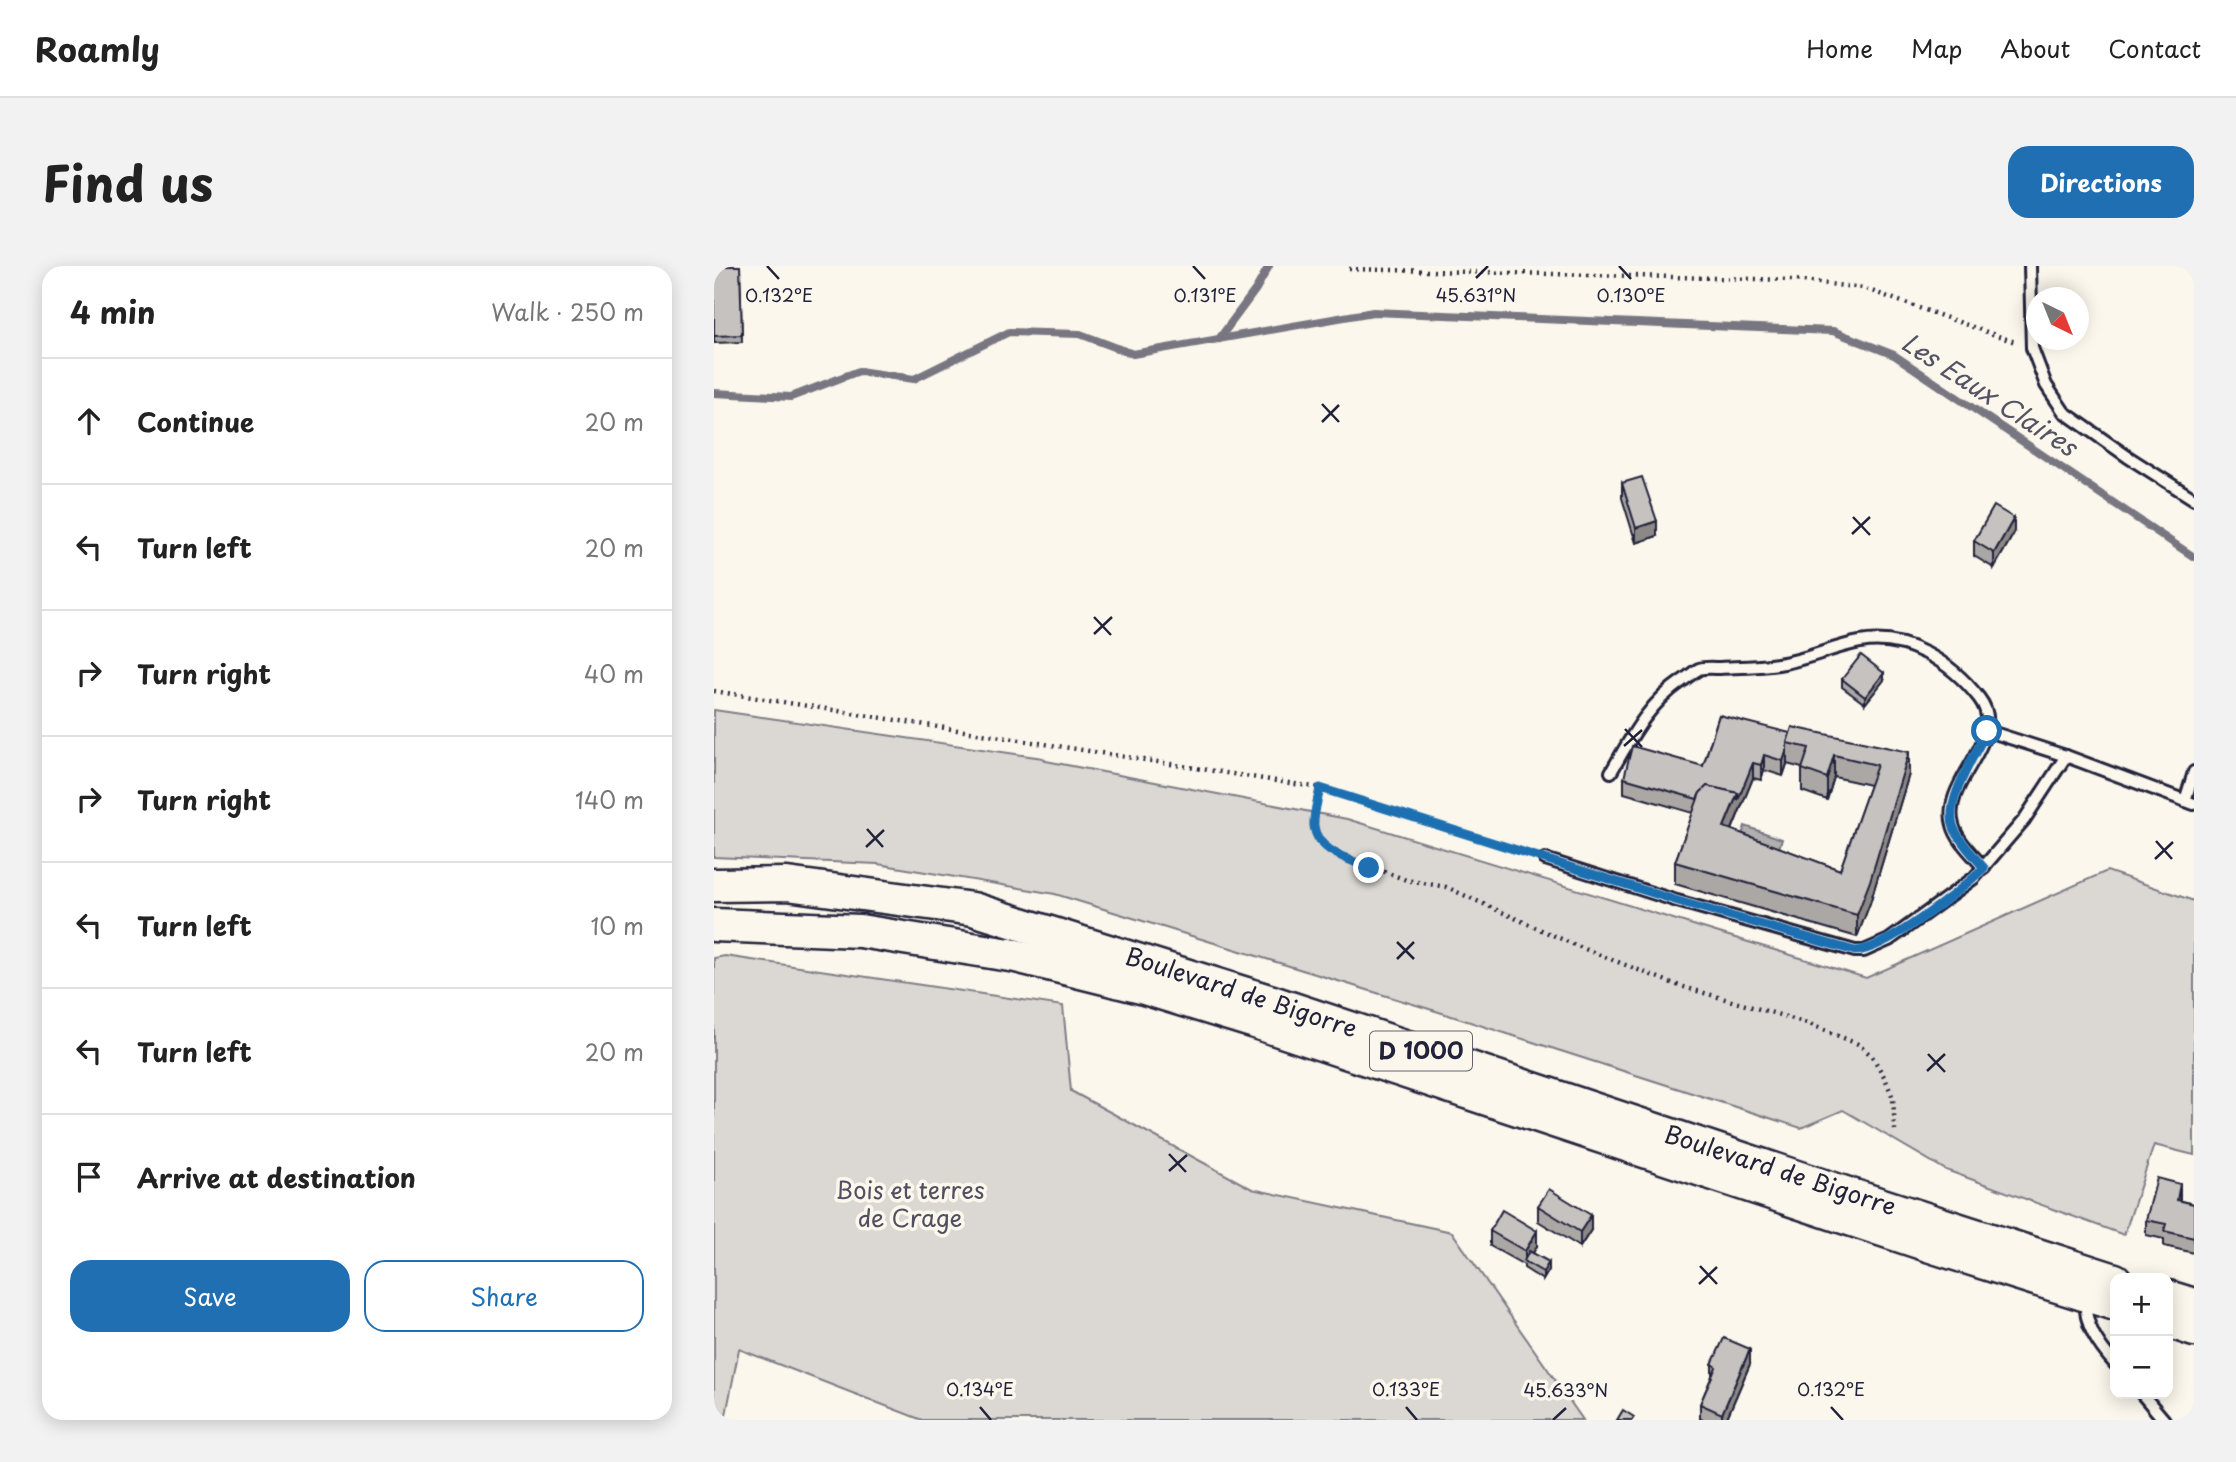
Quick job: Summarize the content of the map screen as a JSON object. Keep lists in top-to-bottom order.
{
  "streets": {
    "main road": ["Boulevard de Bigorre", "D 1000"]
  },
  "water": ["Les Eaux Claires"],
  "parks": ["Bois et terres de Crage"],
  "north": "bottom right",
  "page": {
    "header": "Roamly",
    "nav": [
      "Home",
      "Map",
      "About",
      "Contact"
    ],
    "title": "Find us",
    "buttons": [
      "Directions",
      ["Save", "Share"]
    ],
    "heading": ["4 min", "Walk · 250 m"],
    "list": [
      ["Continue", "20 m"],
      ["Turn left", "20 m"],
      ["Turn right", "40 m"],
      ["Turn right", "140 m"],
      ["Turn left", "10 m"],
      ["Turn left", "20 m"],
      "Arrive at destination"
    ],
    "map_buttons": ["+", "−"]
  },
  "coordinates": [
    "45.631°N",
    "0.132°E",
    "0.131°E",
    "0.130°E",
    "0.134°E",
    "0.133°E",
    "45.633°N"
  ]
}
